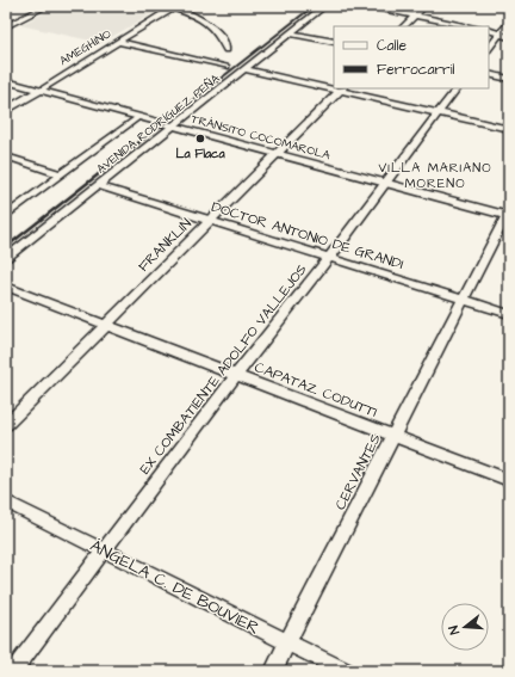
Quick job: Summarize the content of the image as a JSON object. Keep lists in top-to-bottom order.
{
  "streets": {
    "street": [
      "AMEGHINO",
      "AVENIDA RODRÍGUEZ PEÑA",
      "TRÁNSITO COCOMAROLA",
      "DOCTOR ANTONIO DE GRANDI",
      "FRANKLIN",
      "EX COMBATIENTE ADOLFO VALLEJOS",
      "CAPATAZ CODUTTI",
      "CERVANTES",
      "ÁNGELA C. DE BOUVIER"
    ]
  },
  "crossings": [
    ["AMEGHINO", "TRÁNSITO COCOMAROLA"],
    ["AVENIDA RODRÍGUEZ PEÑA", "TRÁNSITO COCOMAROLA"],
    ["AVENIDA RODRÍGUEZ PEÑA", "DOCTOR ANTONIO DE GRANDI"],
    ["TRÁNSITO COCOMAROLA", "FRANKLIN"],
    ["TRÁNSITO COCOMAROLA", "EX COMBATIENTE ADOLFO VALLEJOS"],
    ["TRÁNSITO COCOMAROLA", "CERVANTES"],
    ["DOCTOR ANTONIO DE GRANDI", "FRANKLIN"],
    ["DOCTOR ANTONIO DE GRANDI", "EX COMBATIENTE ADOLFO VALLEJOS"],
    ["DOCTOR ANTONIO DE GRANDI", "CERVANTES"],
    ["FRANKLIN", "CAPATAZ CODUTTI"],
    ["EX COMBATIENTE ADOLFO VALLEJOS", "CAPATAZ CODUTTI"],
    ["EX COMBATIENTE ADOLFO VALLEJOS", "ÁNGELA C. DE BOUVIER"],
    ["CAPATAZ CODUTTI", "CERVANTES"],
    ["CERVANTES", "ÁNGELA C. DE BOUVIER"]
  ],
  "districts": ["VILLA MARIANO MORENO"],
  "places": ["La Flaca"],
  "legend": ["Calle", "Ferrocarril"],
  "north": "left"
}
